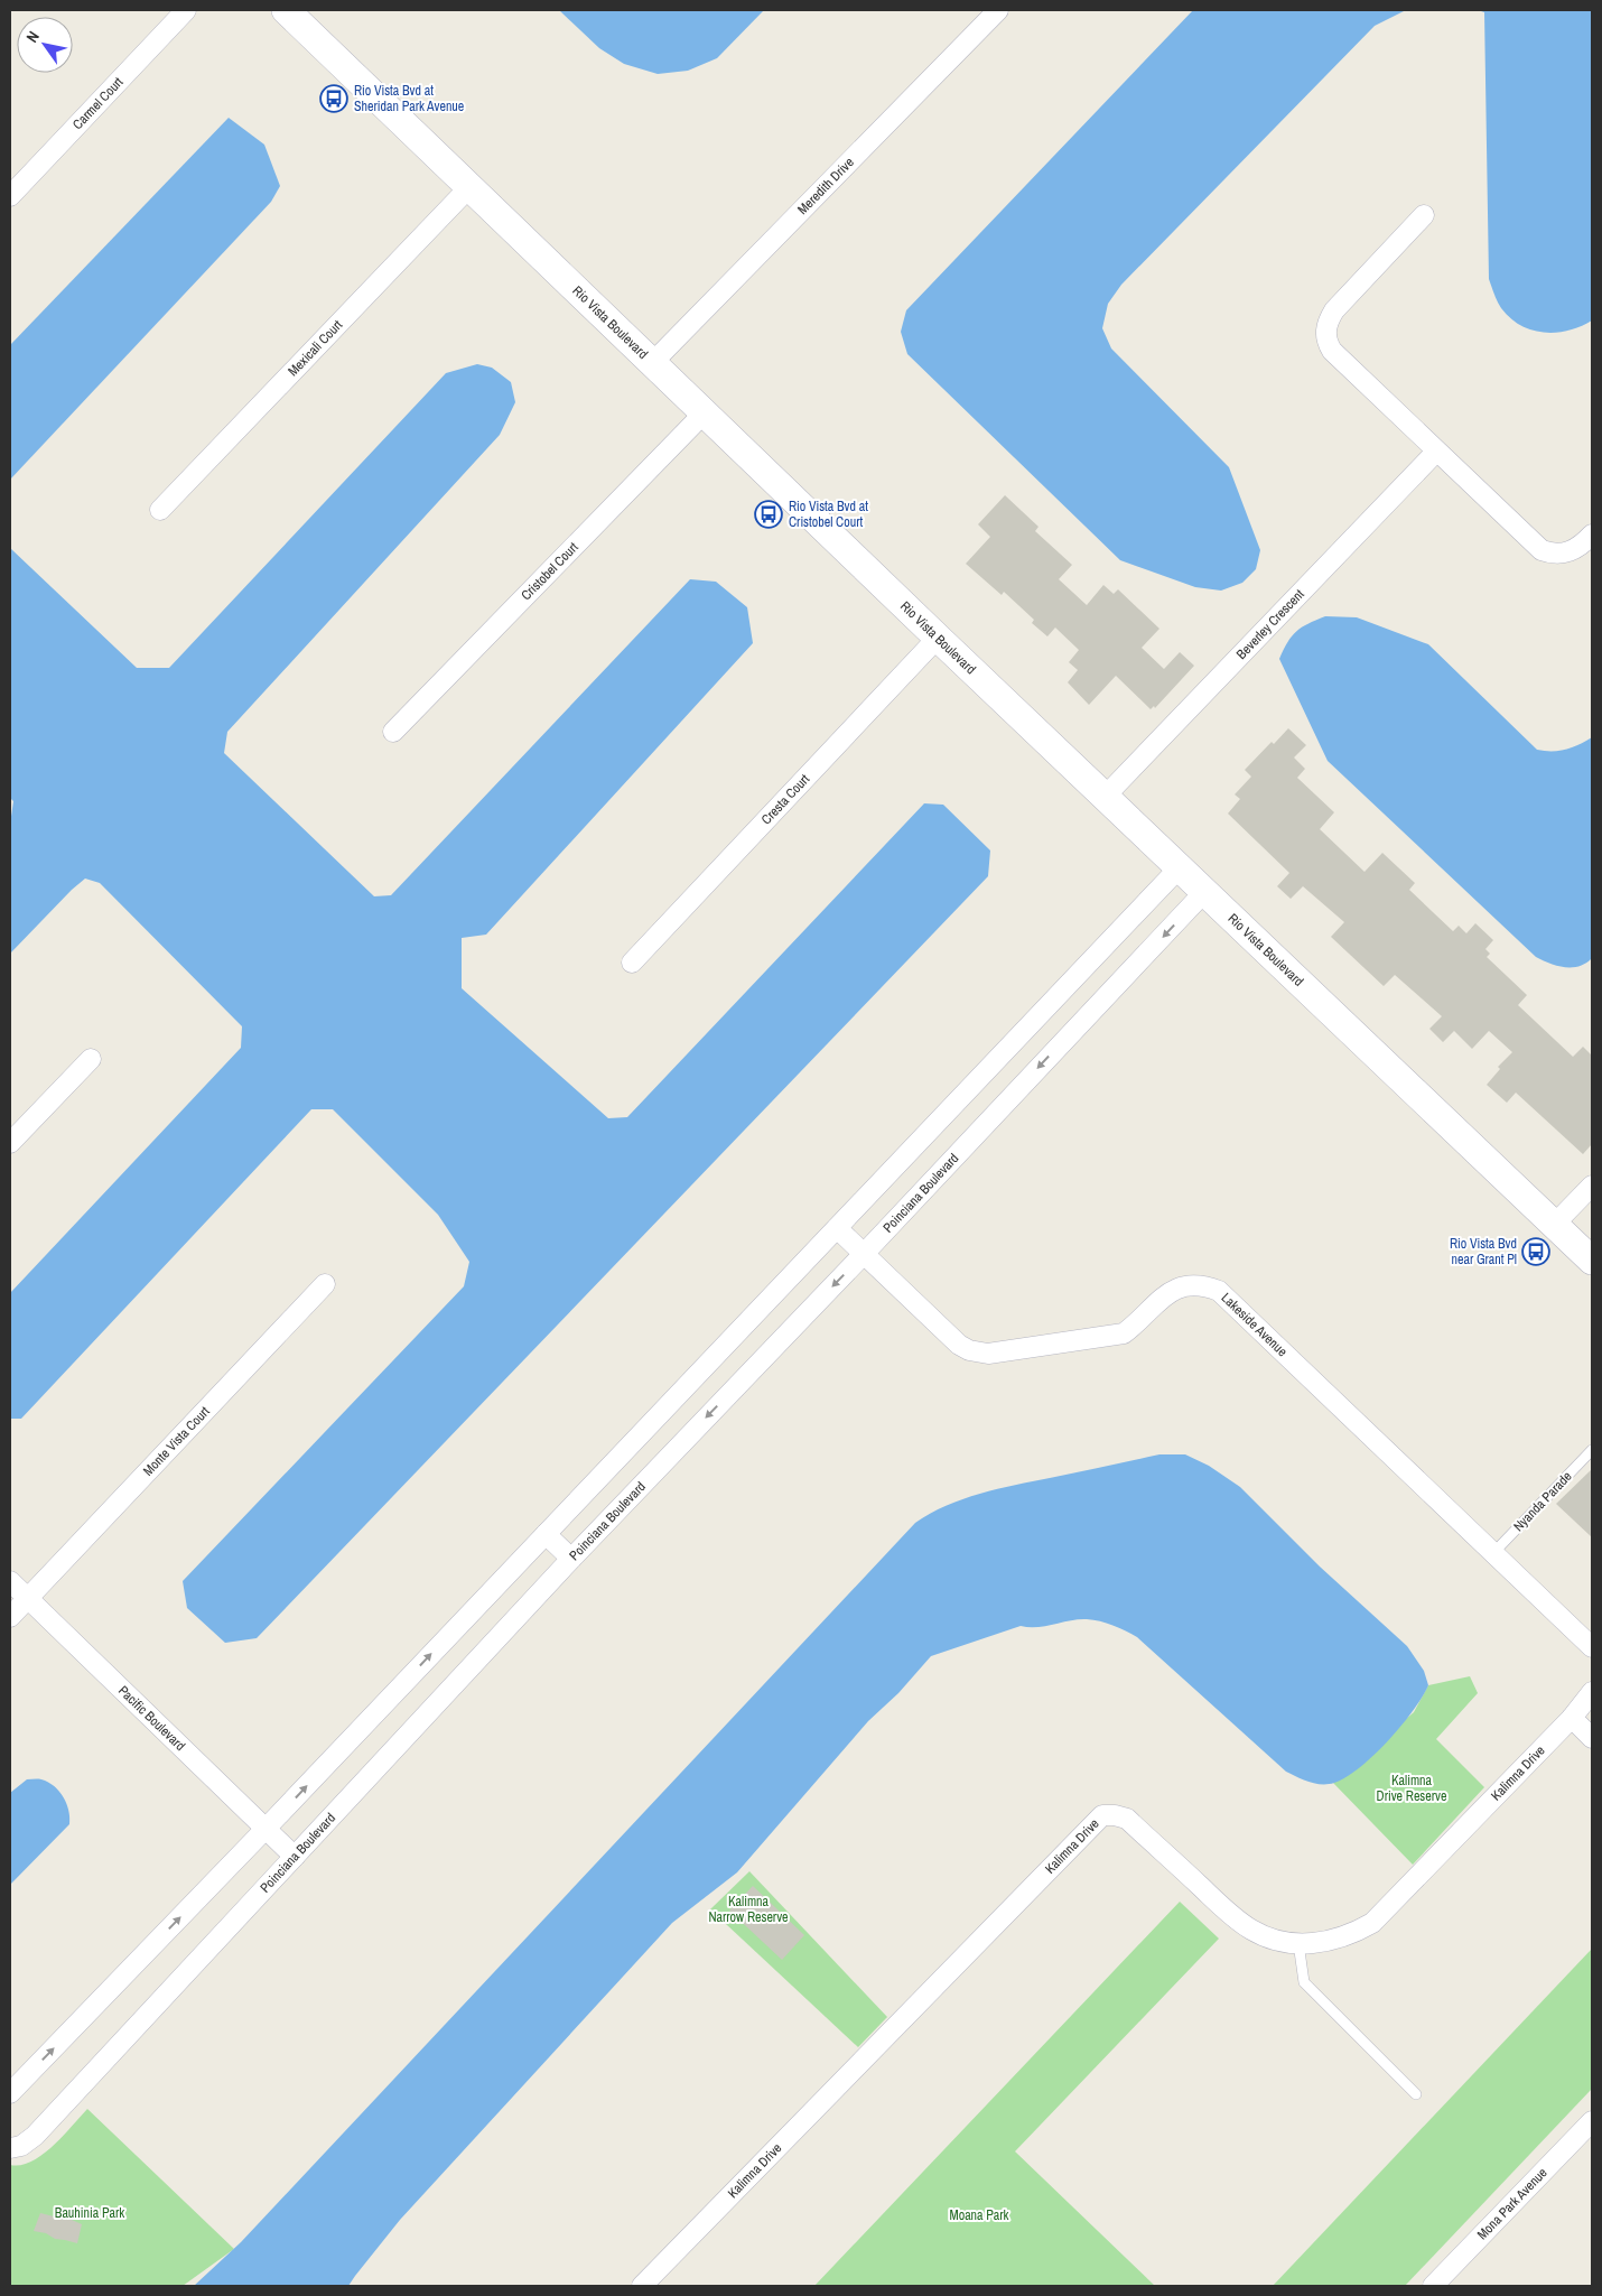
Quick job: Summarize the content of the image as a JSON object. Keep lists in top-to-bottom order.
{
  "streets": {
    "street": [
      "Carmel Court",
      "Meredith Drive",
      "Rio Vista Boulevard",
      "Mexicali Court",
      "Cristobel Court",
      "Beverley Crescent",
      "Cresta Court",
      "Poinciana Boulevard",
      "Lakeside Avenue",
      "Monte Vista Court",
      "Pacific Boulevard",
      "Kalimna Drive",
      "Mona Park Avenue"
    ],
    "lane": ["Nyanda Parade"]
  },
  "crossings": [
    ["Meredith Drive", "Rio Vista Boulevard"],
    ["Rio Vista Boulevard", "Mexicali Court"],
    ["Rio Vista Boulevard", "Cristobel Court"],
    ["Rio Vista Boulevard", "Beverley Crescent"],
    ["Rio Vista Boulevard", "Cresta Court"],
    ["Rio Vista Boulevard", "Poinciana Boulevard"],
    ["Poinciana Boulevard", "Lakeside Avenue"],
    ["Poinciana Boulevard", "Pacific Boulevard"],
    ["Lakeside Avenue", "Nyanda Parade"],
    ["Monte Vista Court", "Pacific Boulevard"]
  ],
  "parks": [
    "Kalimna Drive Reserve",
    "Kalimna Narrow Reserve",
    "Bauhinia Park",
    "Moana Park"
  ],
  "places": {
    "bus stop": ["Rio Vista Bvd at Sheridan Park Avenue", "Rio Vista Bvd at Cristobel Court", "Rio Vista Bvd near Grant Pl"]
  },
  "north": "top left"
}
